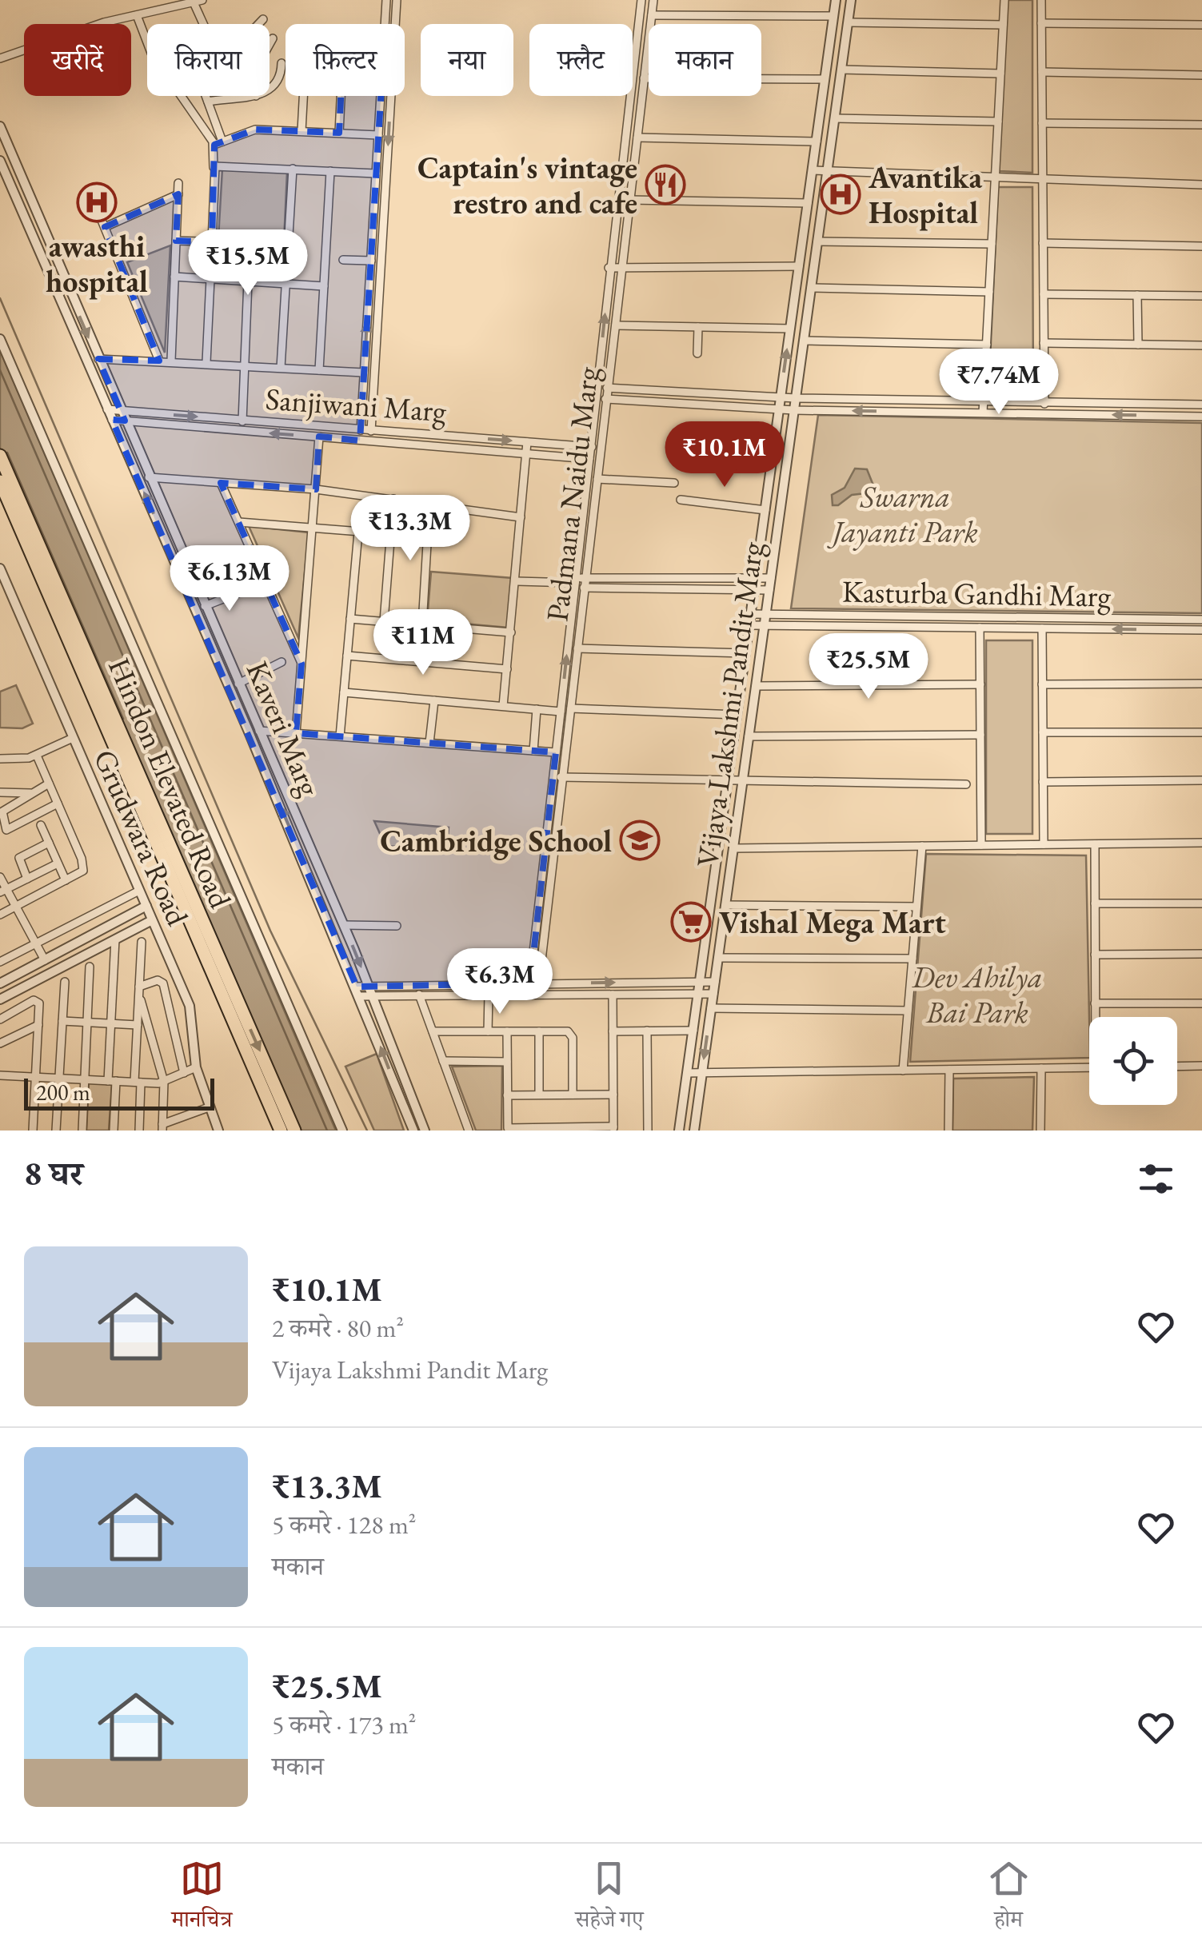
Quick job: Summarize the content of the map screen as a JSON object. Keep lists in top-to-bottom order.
{
  "streets": {
    "highway": ["Hindon Elevated Road"],
    "street": [
      "Sanjiwani Marg",
      "Padmana Naidu Marg",
      "Kasturba Gandhi Marg",
      "Vijaya Lakshmi Pandit Marg",
      "Kaveri Marg",
      "Grudwara Road"
    ]
  },
  "crossings": [
    ["Sanjiwani Marg", "Padmana Naidu Marg"],
    ["Sanjiwani Marg", "Kaveri Marg"],
    ["Kasturba Gandhi Marg", "Vijaya Lakshmi Pandit Marg"]
  ],
  "parks": ["Swarna Jayanti Park", "Dev Ahilya Bai Park"],
  "places": {
    "restaurant": ["Captain's vintage restro and cafe"],
    "hospital": ["Avantika Hospital", "awasthi hospital"],
    "school or university": ["Cambridge School"],
    "supermarket": ["Vishal Mega Mart"]
  },
  "scale_bar": "200 m",
  "page": {
    "chip": [
      "खरीदें",
      "किराया",
      "फ़िल्टर",
      "नया",
      "फ़्लैट",
      "मकान"
    ],
    "price": [
      "₹15.5M",
      "₹7.74M",
      "₹10.1M",
      "₹13.3M",
      "₹6.13M",
      "₹11M",
      "₹25.5M",
      "₹6.3M"
    ],
    "scale": "200 m",
    "heading": "8 घर",
    "list": [
      {
        "name": "₹10.1M",
        "note": "2 कमरे · 80 m² · Vijaya Lakshmi Pandit Marg"
      },
      {
        "name": "₹13.3M",
        "note": "5 कमरे · 128 m² · मकान"
      },
      {
        "name": "₹25.5M",
        "note": "5 कमरे · 173 m² · मकान"
      }
    ],
    "tabs": ["मानचित्र", "सहेजे गए", "होम"]
  }
}
